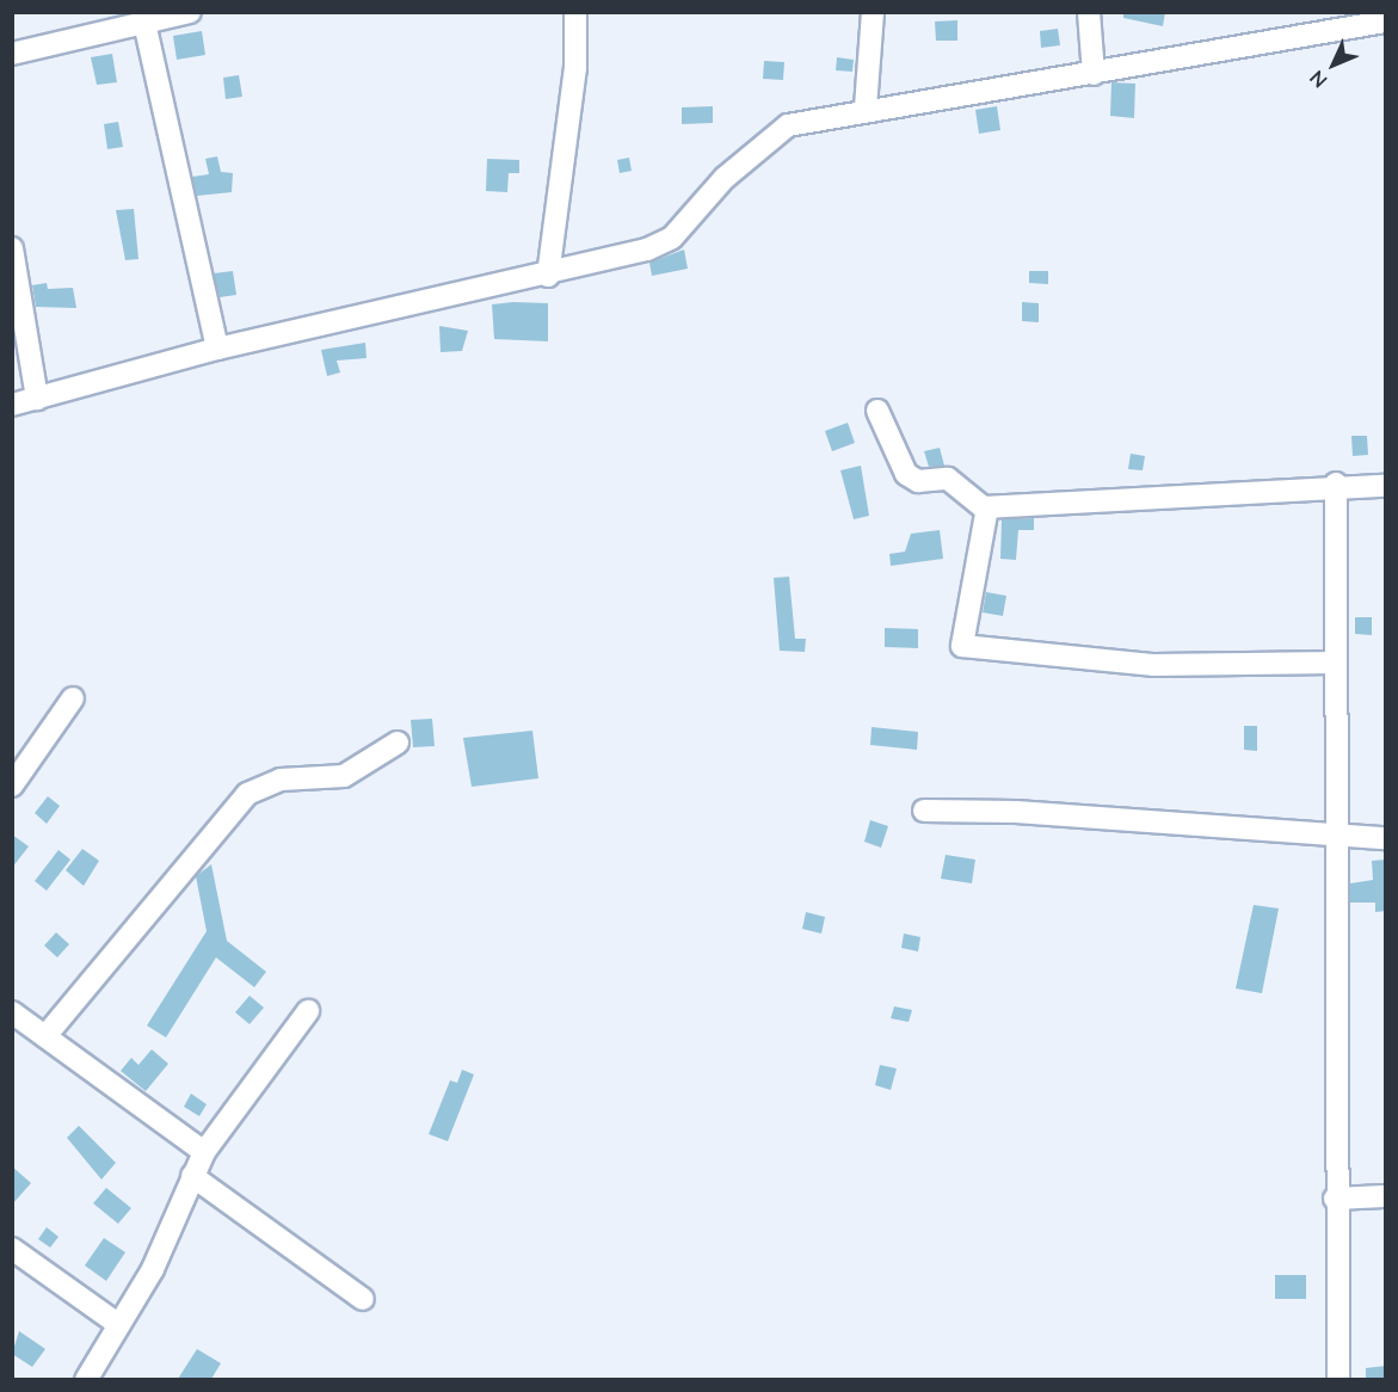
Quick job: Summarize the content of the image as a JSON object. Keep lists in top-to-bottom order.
{
  "north": "bottom left"
}
